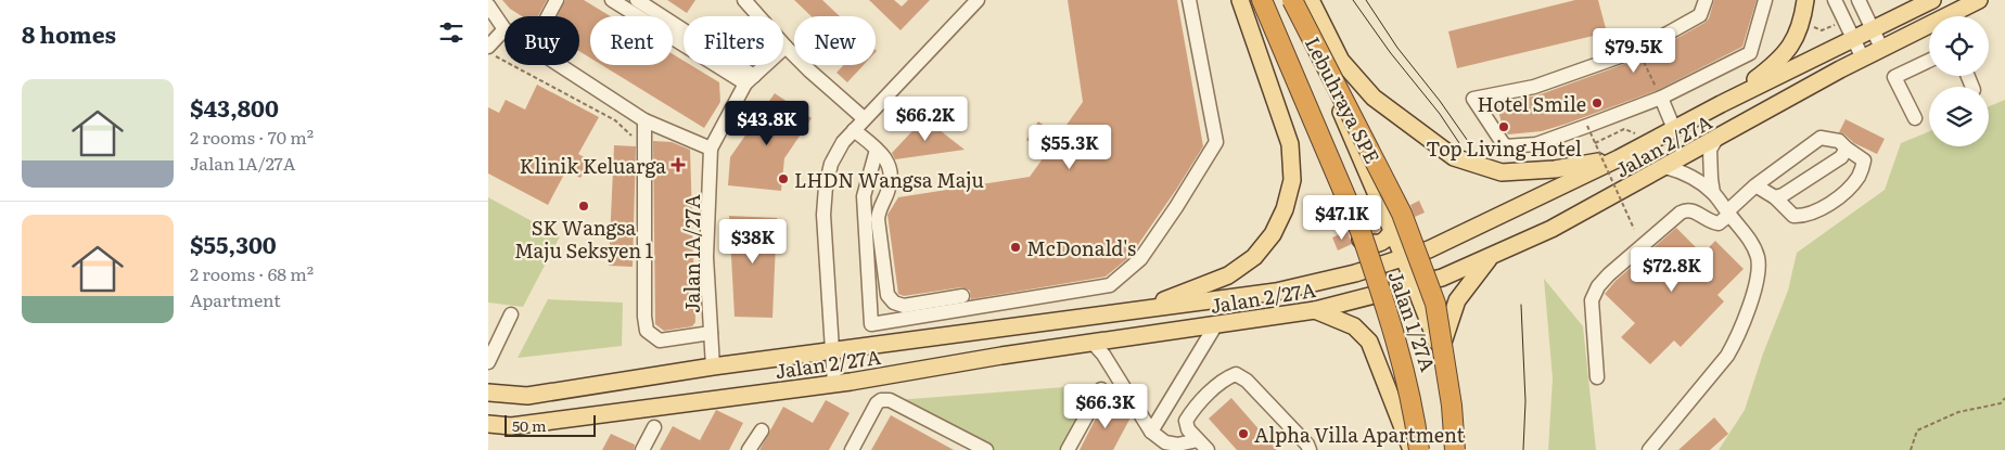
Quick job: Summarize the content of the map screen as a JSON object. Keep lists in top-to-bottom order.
{
  "streets": {
    "highway": ["Lebuhraya SPE"],
    "main road": ["Jalan 2/27A", "Jalan 1/27A"],
    "street": ["Jalan 1A/27A"]
  },
  "crossings": [
    ["Lebuhraya SPE", "Jalan 1/27A"],
    ["Jalan 2/27A", "Jalan 1A/27A"],
    ["Jalan 2/27A", "Jalan 1/27A"]
  ],
  "places": {
    "other": [
      "Hotel Smile",
      "Top Living Hotel",
      "LHDN Wangsa Maju",
      "SK Wangsa Maju Seksyen 1",
      "McDonald's",
      "Alpha Villa Apartment"
    ],
    "health": ["Klinik Keluarga"]
  },
  "scale_bar": "50 m",
  "page": {
    "heading": "8 homes",
    "chip": [
      "Buy",
      "Rent",
      "Filters",
      "New"
    ],
    "price": [
      "$79.5K",
      "$66.2K",
      "$43.8K",
      "$55.3K",
      "$47.1K",
      "$38K",
      "$72.8K",
      "$66.3K"
    ],
    "list": [
      {
        "name": "$43,800",
        "note": "2 rooms · 70 m² · Jalan 1A/27A"
      },
      {
        "name": "$55,300",
        "note": "2 rooms · 68 m² · Apartment"
      }
    ],
    "scale": "50 m"
  }
}
